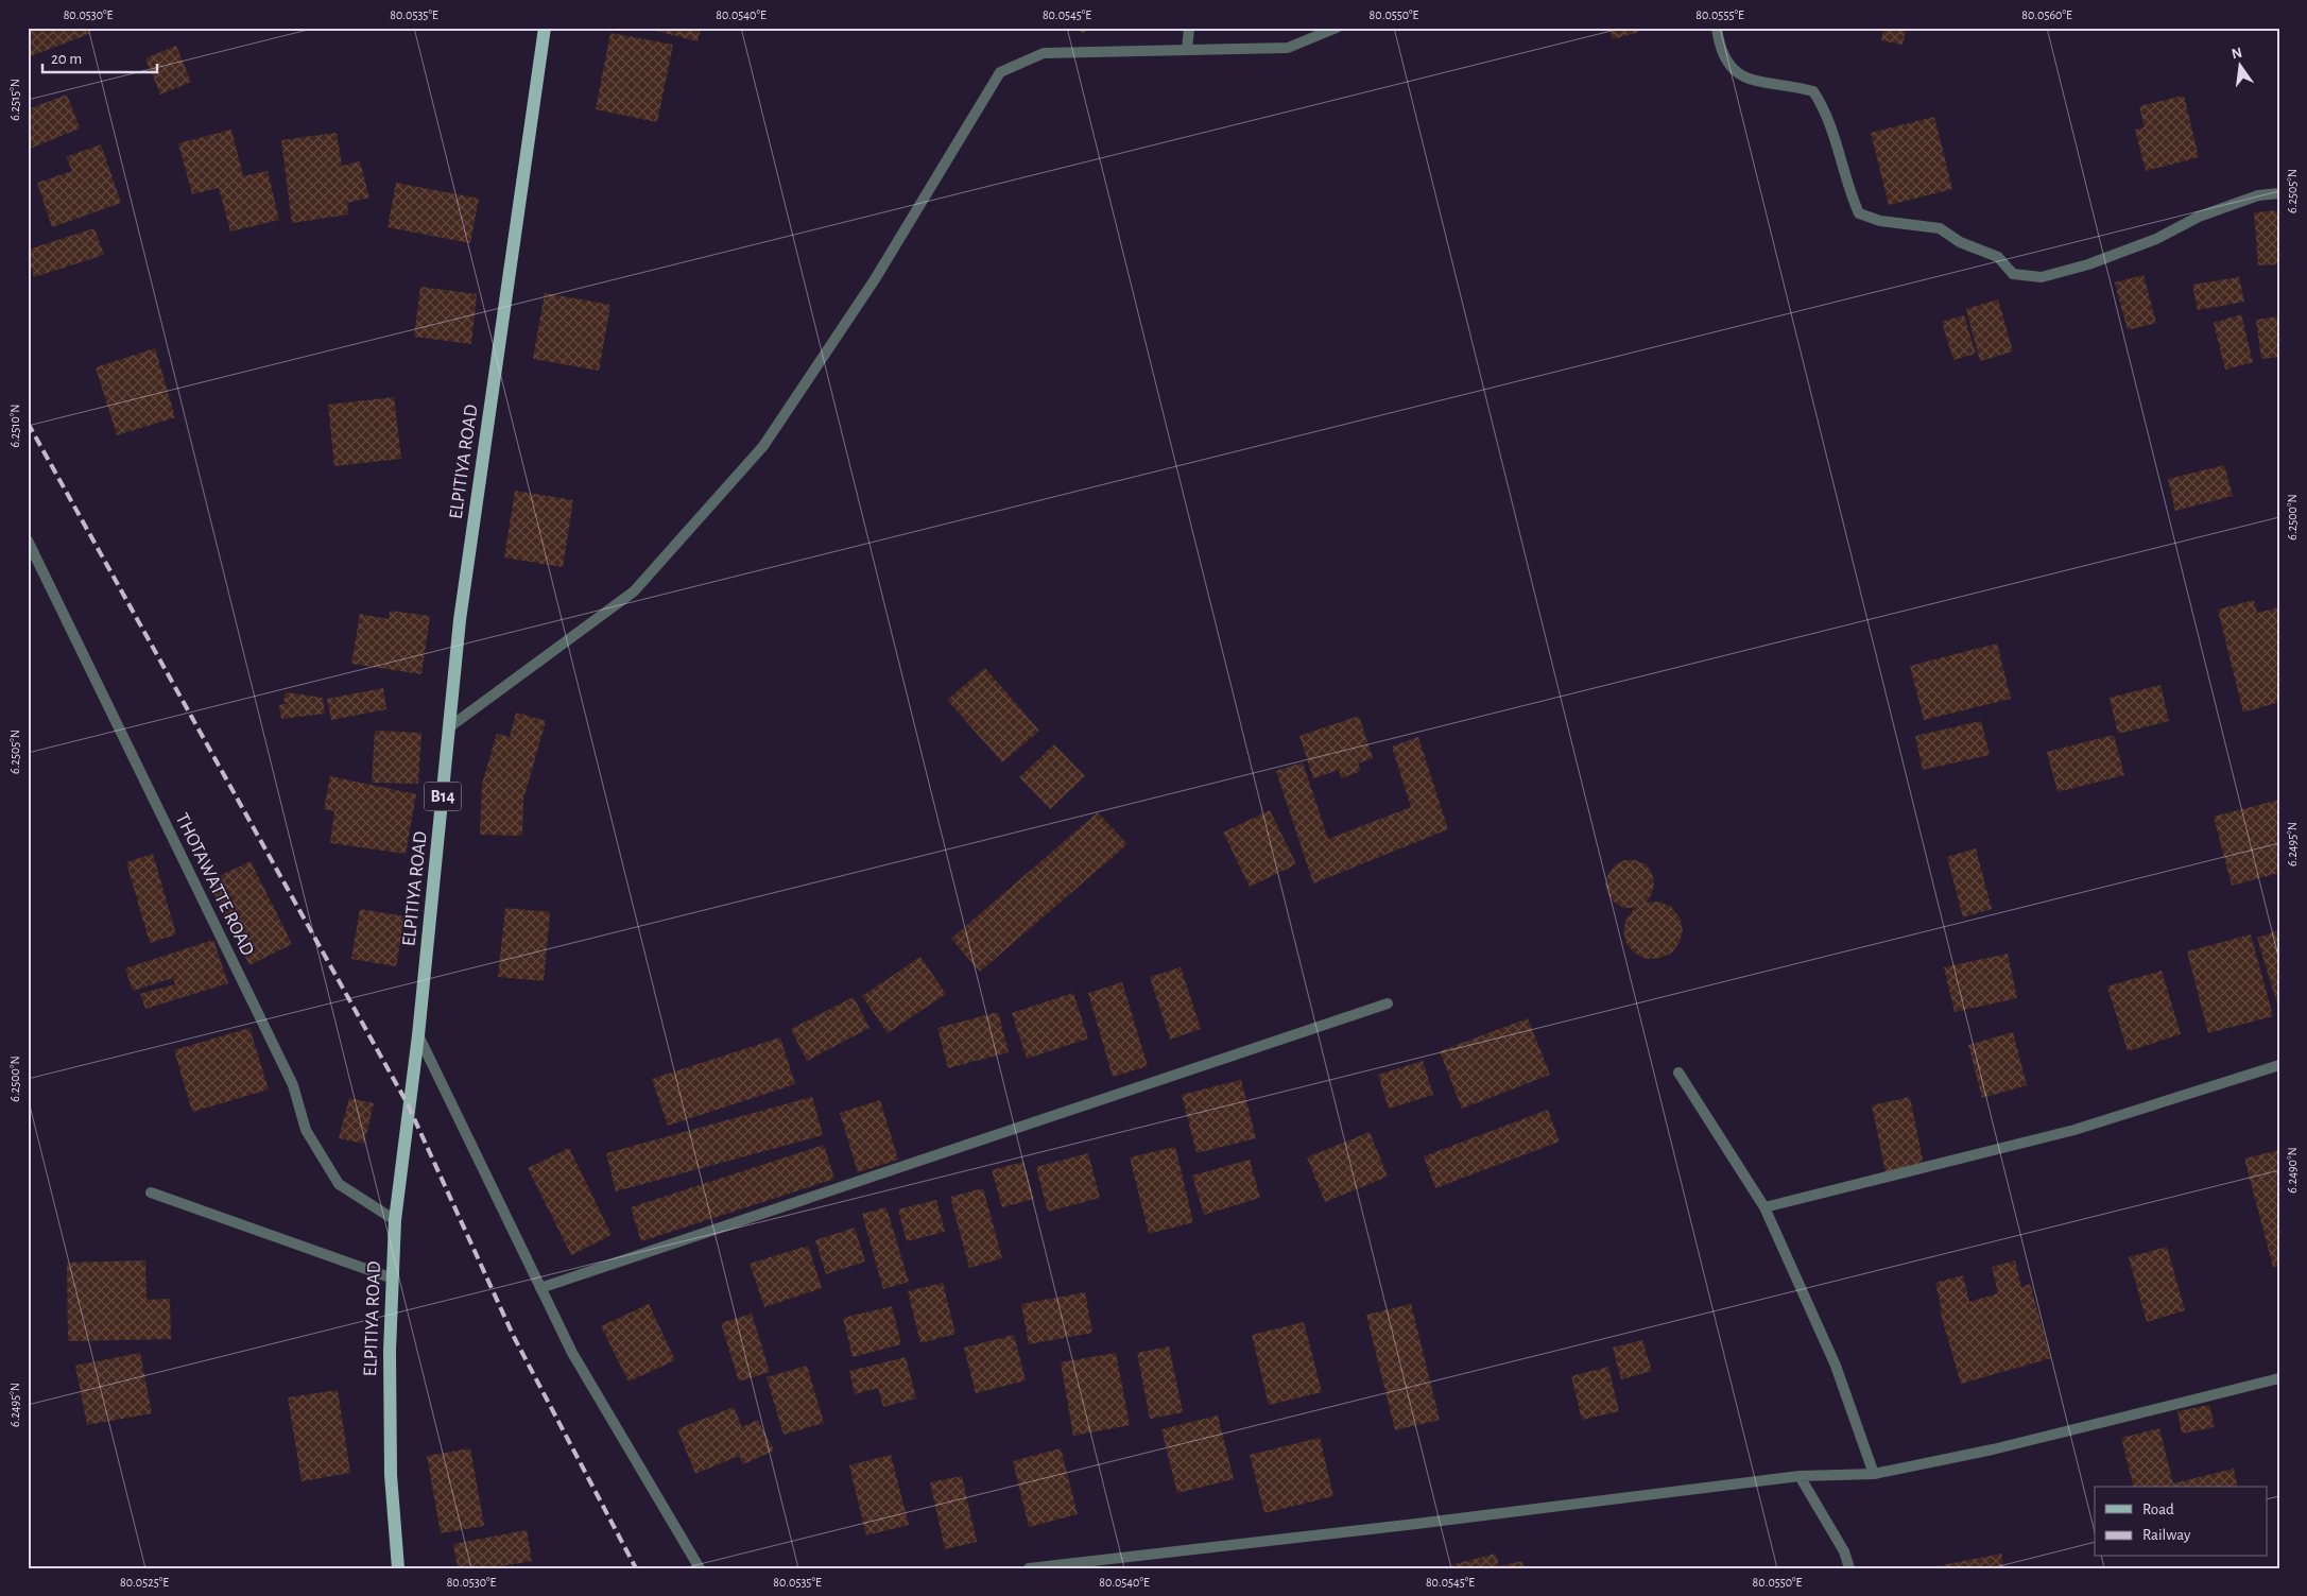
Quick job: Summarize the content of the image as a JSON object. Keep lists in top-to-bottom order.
{
  "streets": {
    "main road": ["ELPITIYA ROAD", "B14"],
    "street": ["THOTAWATTE ROAD"]
  },
  "crossings": [
    ["ELPITIYA ROAD", "THOTAWATTE ROAD"]
  ],
  "legend": ["Road", "Railway"],
  "scale_bar": "20 m",
  "north": "top",
  "coordinates": [
    "80.0530°E",
    "80.0535°E",
    "80.0540°E",
    "80.0545°E",
    "80.0550°E",
    "80.0555°E",
    "80.0560°E",
    "6.2515°N",
    "6.2505°N",
    "6.2510°N",
    "6.2500°N",
    "6.2495°N",
    "6.2490°N",
    "80.0525°E"
  ]
}
